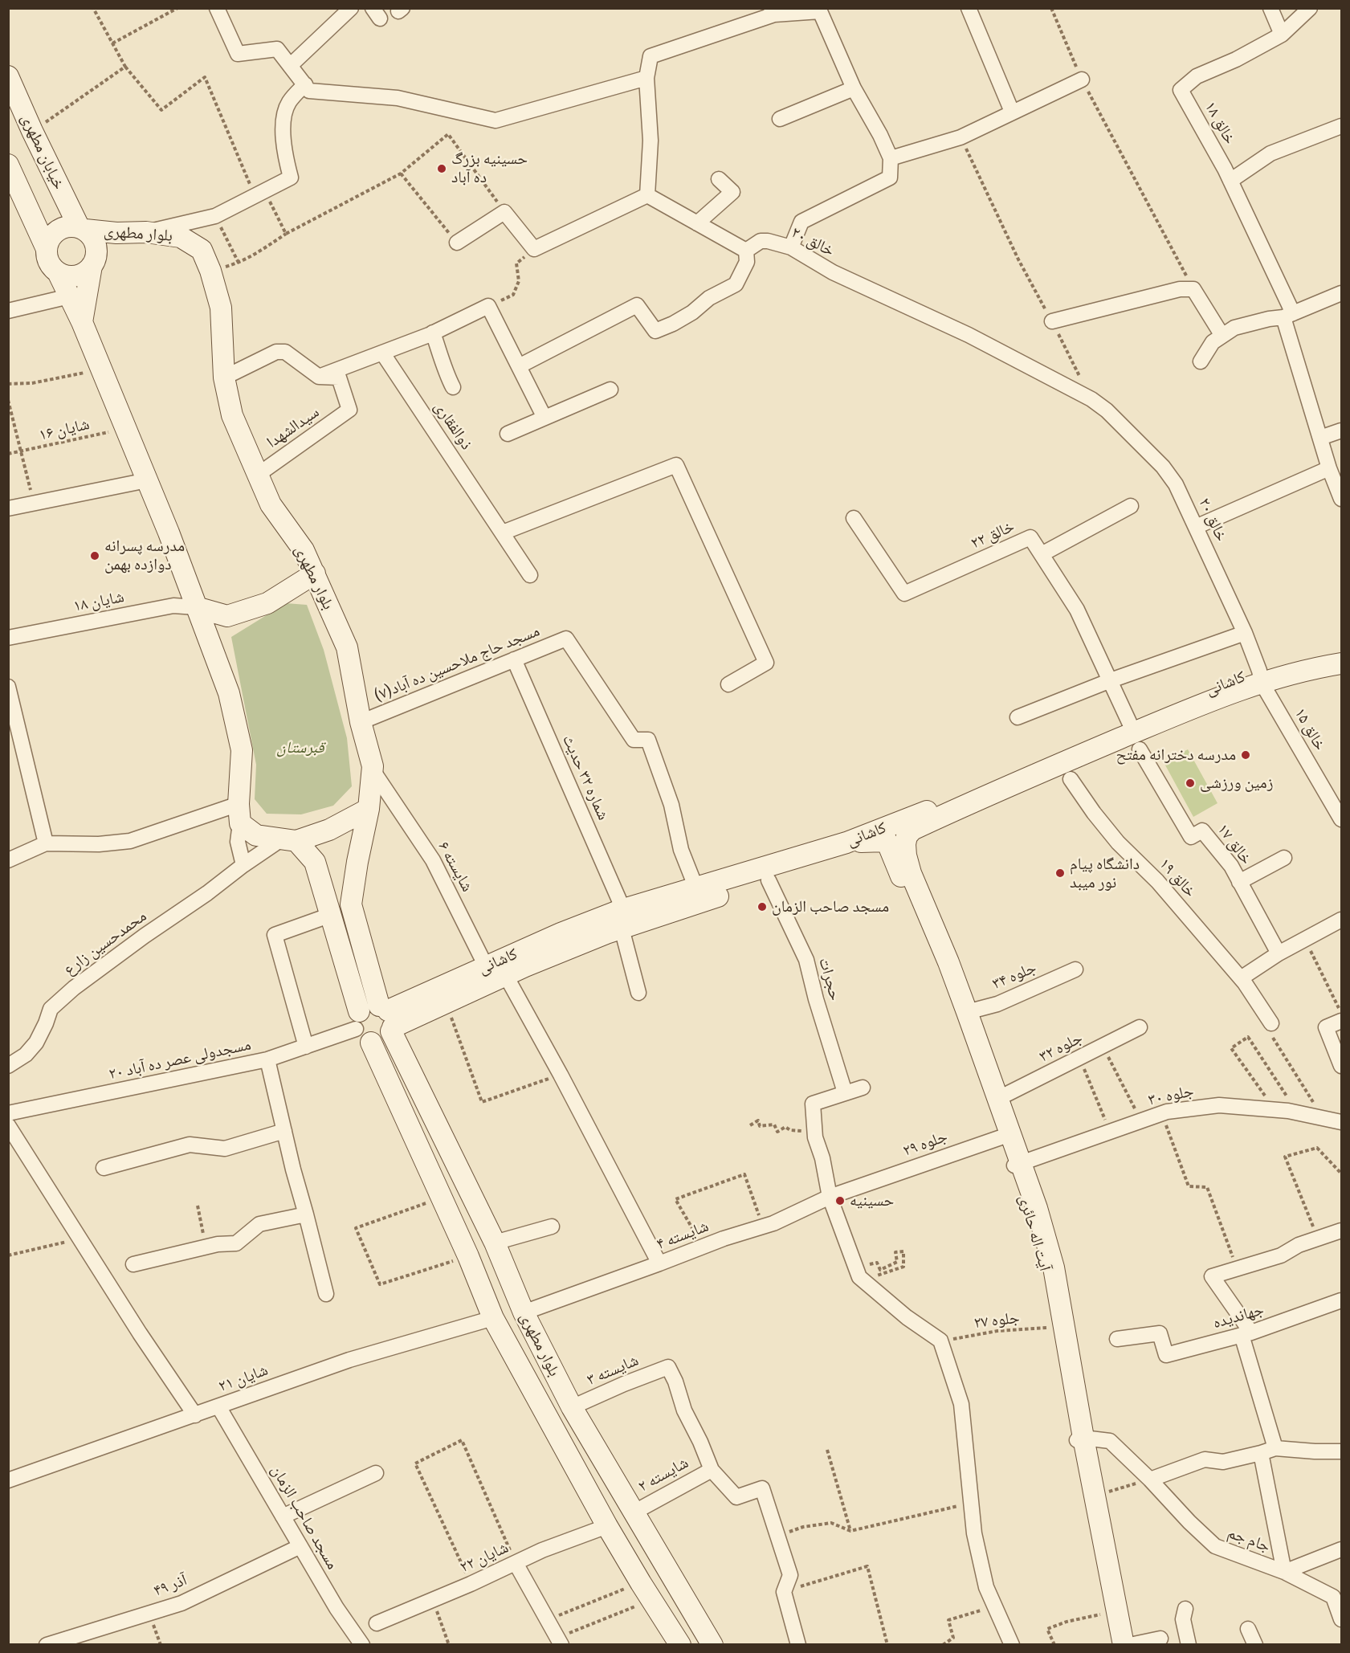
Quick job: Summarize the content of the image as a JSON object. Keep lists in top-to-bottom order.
{
  "streets": {
    "main road": [
      "خیابان مطهری",
      "بلوار مطهری",
      "کاشانی",
      "آیت اله حائری"
    ],
    "street": [
      "خالق ۱۸",
      "خالق ۲۰",
      "ذوالفقاری",
      "سیدالشهدا",
      "خالق ۲۲",
      "شایان ۱۸",
      "مسجد حاج ملاحسین ده آباد(۷)",
      "خالق ۱۵",
      "شماره ۳۲ حدیث",
      "خالق ۱۷",
      "شایسته ۶",
      "خالق ۱۹",
      "محمدحسین زارع",
      "جلوه ۳۴",
      "حجرات",
      "جلوه ۳۲",
      "مسجدولی عصر ده آباد ۲۰",
      "جلوه ۳۰",
      "جلوه ۲۹",
      "شایسته ۴",
      "جهاندیده",
      "شایسته ۳",
      "شایان ۲۱",
      "شایسته ۲",
      "مسجد صاحب الزمان",
      "جام جم",
      "شایان ۲۲",
      "آذر ۴۹"
    ],
    "path": ["شایان ۱۶", "جلوه ۲۷"]
  },
  "crossings": [
    ["خیابان مطهری", "بلوار مطهری"],
    ["بلوار مطهری", "سیدالشهدا"],
    ["بلوار مطهری", "مسجد حاج ملاحسین ده آباد(۷)"],
    ["بلوار مطهری", "کاشانی"],
    ["بلوار مطهری", "شایسته ۶"],
    ["بلوار مطهری", "مسجدولی عصر ده آباد ۲۰"],
    ["بلوار مطهری", "شایسته ۴"],
    ["بلوار مطهری", "شایسته ۳"],
    ["بلوار مطهری", "شایان ۲۱"],
    ["بلوار مطهری", "شایسته ۲"],
    ["بلوار مطهری", "شایان ۲۲"],
    ["خالق ۲۰", "کاشانی"],
    ["خالق ۲۰", "خالق ۱۵"],
    ["خالق ۲۲", "کاشانی"],
    ["خالق ۲۲", "خالق ۱۷"],
    ["مسجد حاج ملاحسین ده آباد(۷)", "کاشانی"],
    ["مسجد حاج ملاحسین ده آباد(۷)", "شماره ۳۲ حدیث"],
    ["کاشانی", "خالق ۱۵"],
    ["کاشانی", "شماره ۳۲ حدیث"],
    ["کاشانی", "خالق ۱۷"],
    ["کاشانی", "شایسته ۶"],
    ["کاشانی", "حجرات"],
    ["کاشانی", "مسجدولی عصر ده آباد ۲۰"],
    ["کاشانی", "آیت اله حائری"],
    ["جلوه ۳۴", "آیت اله حائری"],
    ["جلوه ۳۲", "آیت اله حائری"],
    ["جلوه ۳۰", "آیت اله حائری"],
    ["جلوه ۲۹", "آیت اله حائری"],
    ["جلوه ۲۹", "شایسته ۴"],
    ["آیت اله حائری", "جلوه ۲۷"],
    ["آیت اله حائری", "جام جم"],
    ["شایسته ۳", "شایسته ۲"],
    ["شایان ۲۱", "مسجد صاحب الزمان"],
    ["مسجد صاحب الزمان", "آذر ۴۹"]
  ],
  "parks": ["قبرستان"],
  "places": [
    "حسینیه بزرگ ده آباد",
    "مدرسه پسرانه دوازده بهمن",
    "مدرسه دخترانه مفتح",
    "زمین ورزشی",
    "دانشگاه پیام نور میبد",
    "مسجد صاحب الزمان",
    "حسینیه"
  ]
}
